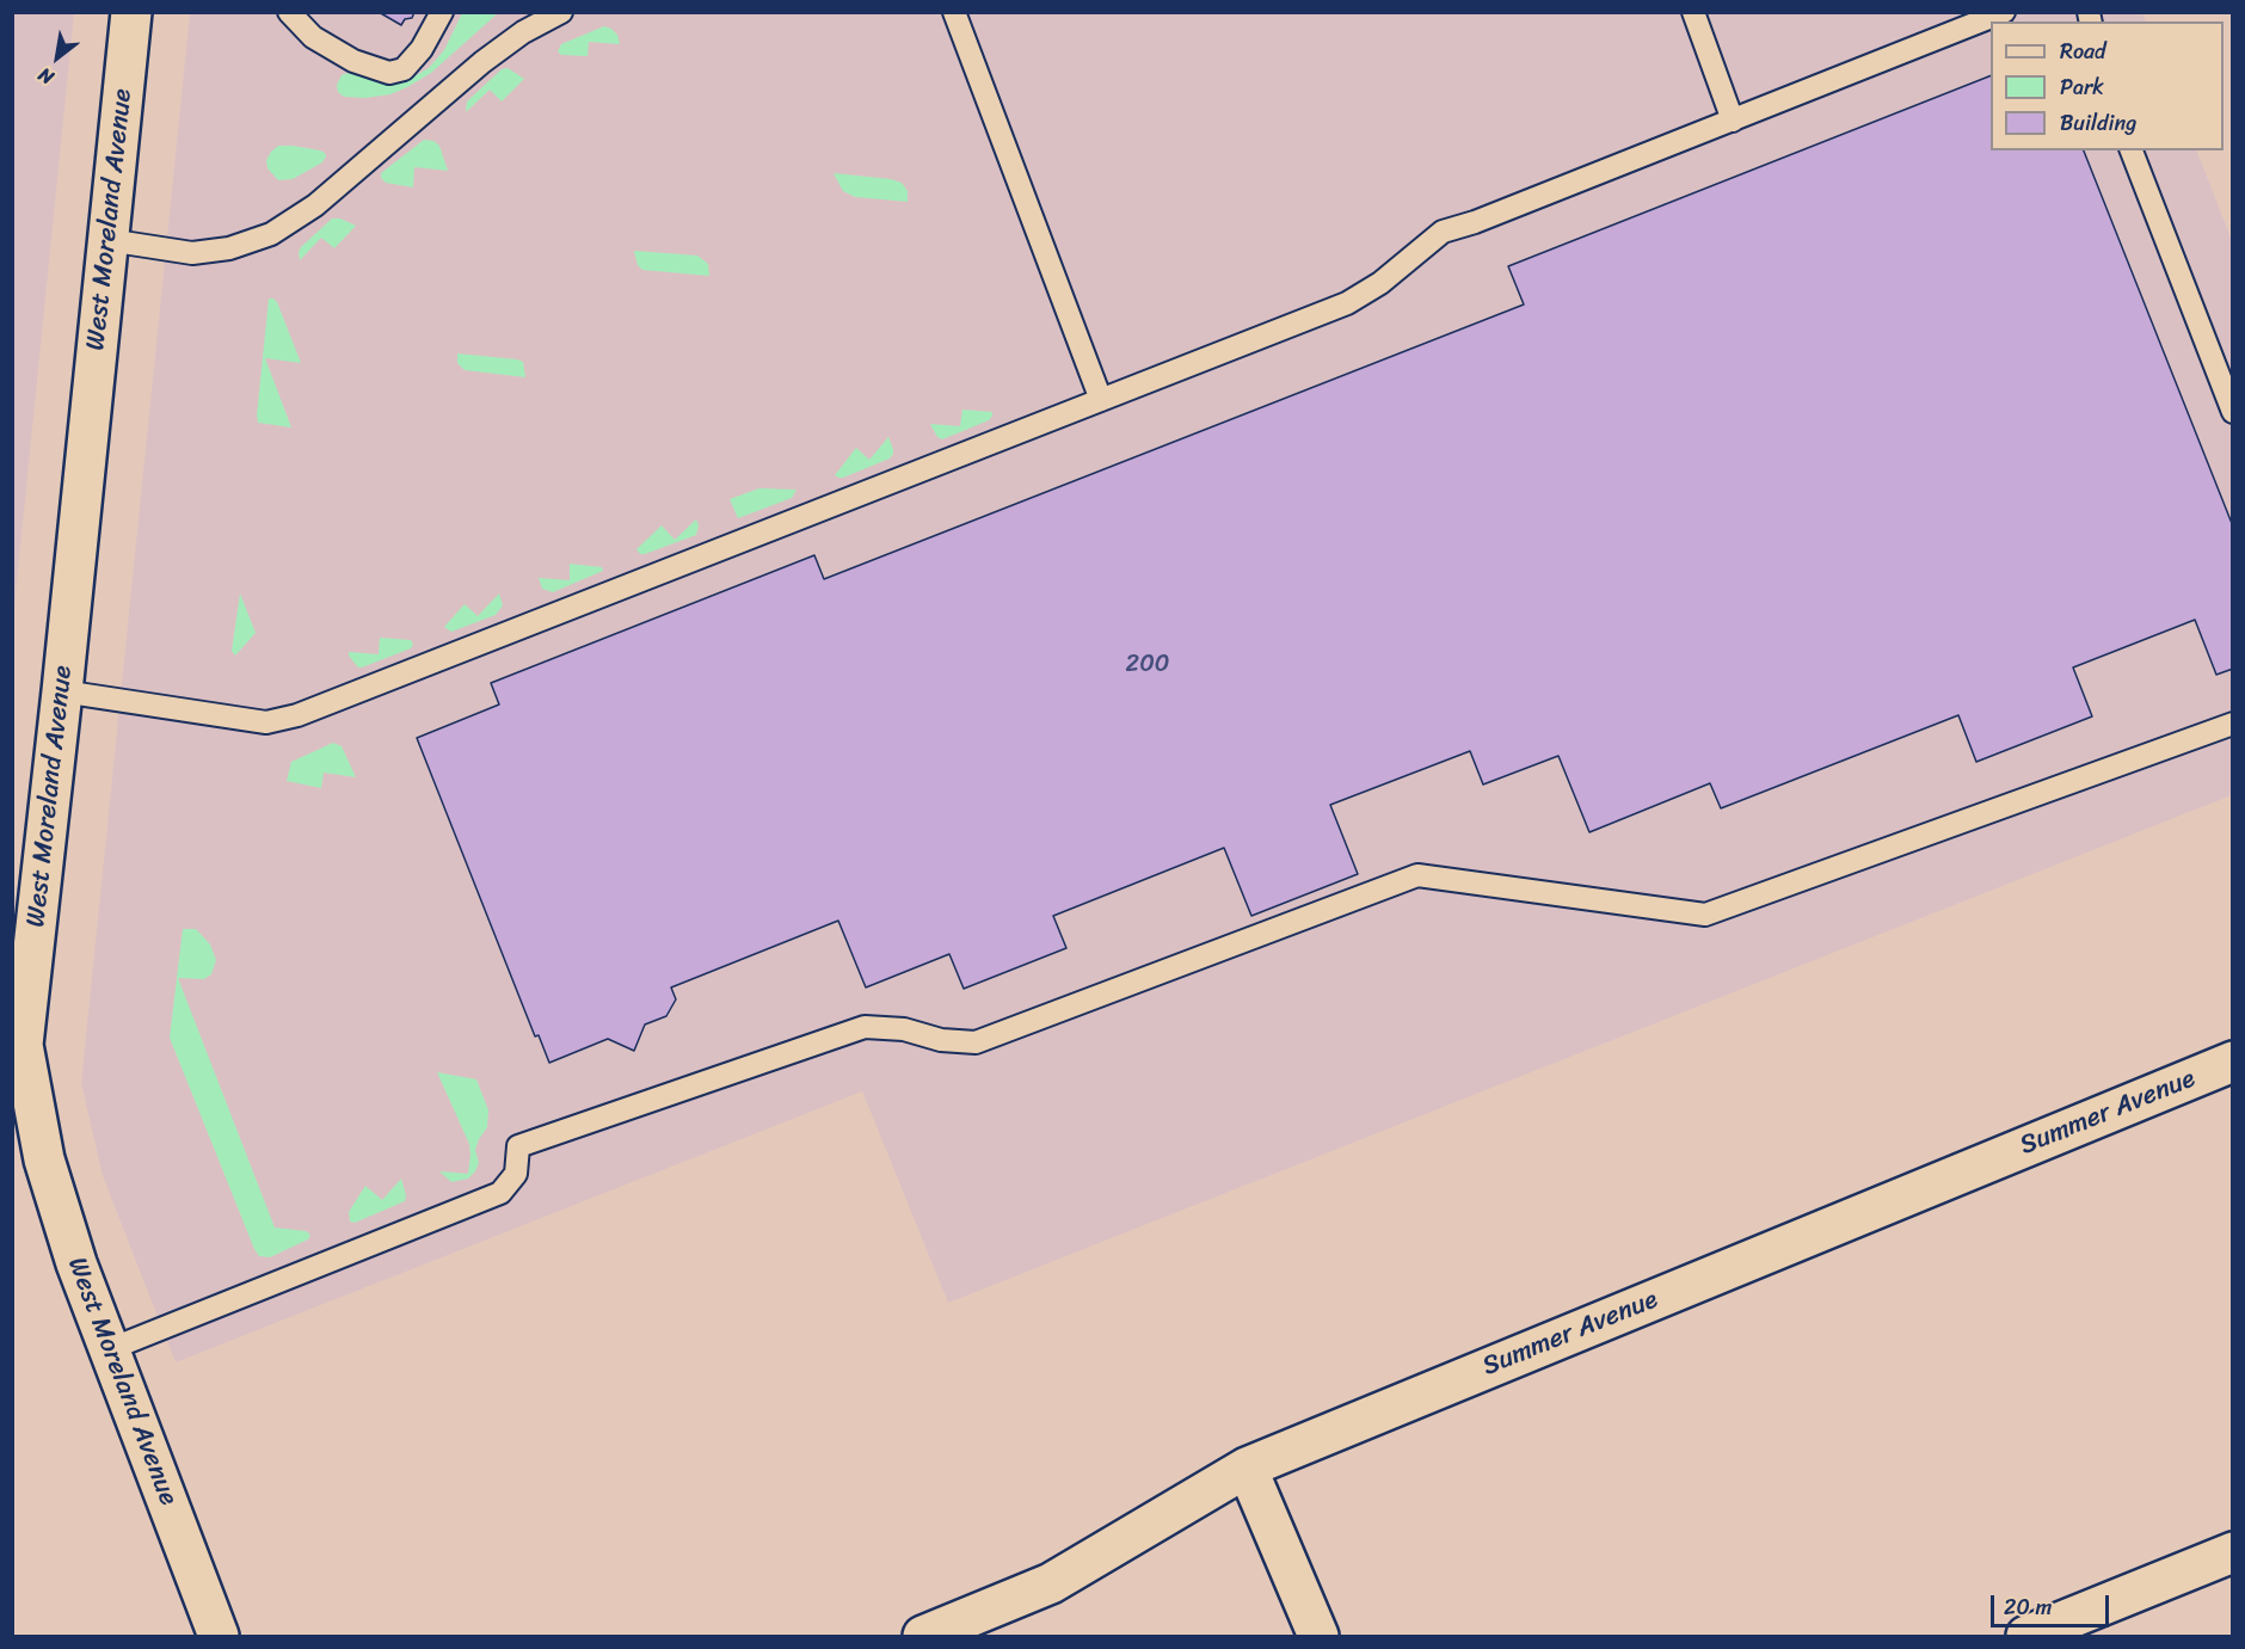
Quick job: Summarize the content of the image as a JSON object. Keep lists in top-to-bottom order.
{
  "streets": {
    "street": ["West Moreland Avenue", "Summer Avenue"]
  },
  "house_numbers": ["200"],
  "legend": ["Road", "Park", "Building"],
  "scale_bar": "20 m",
  "north": "bottom left"
}
